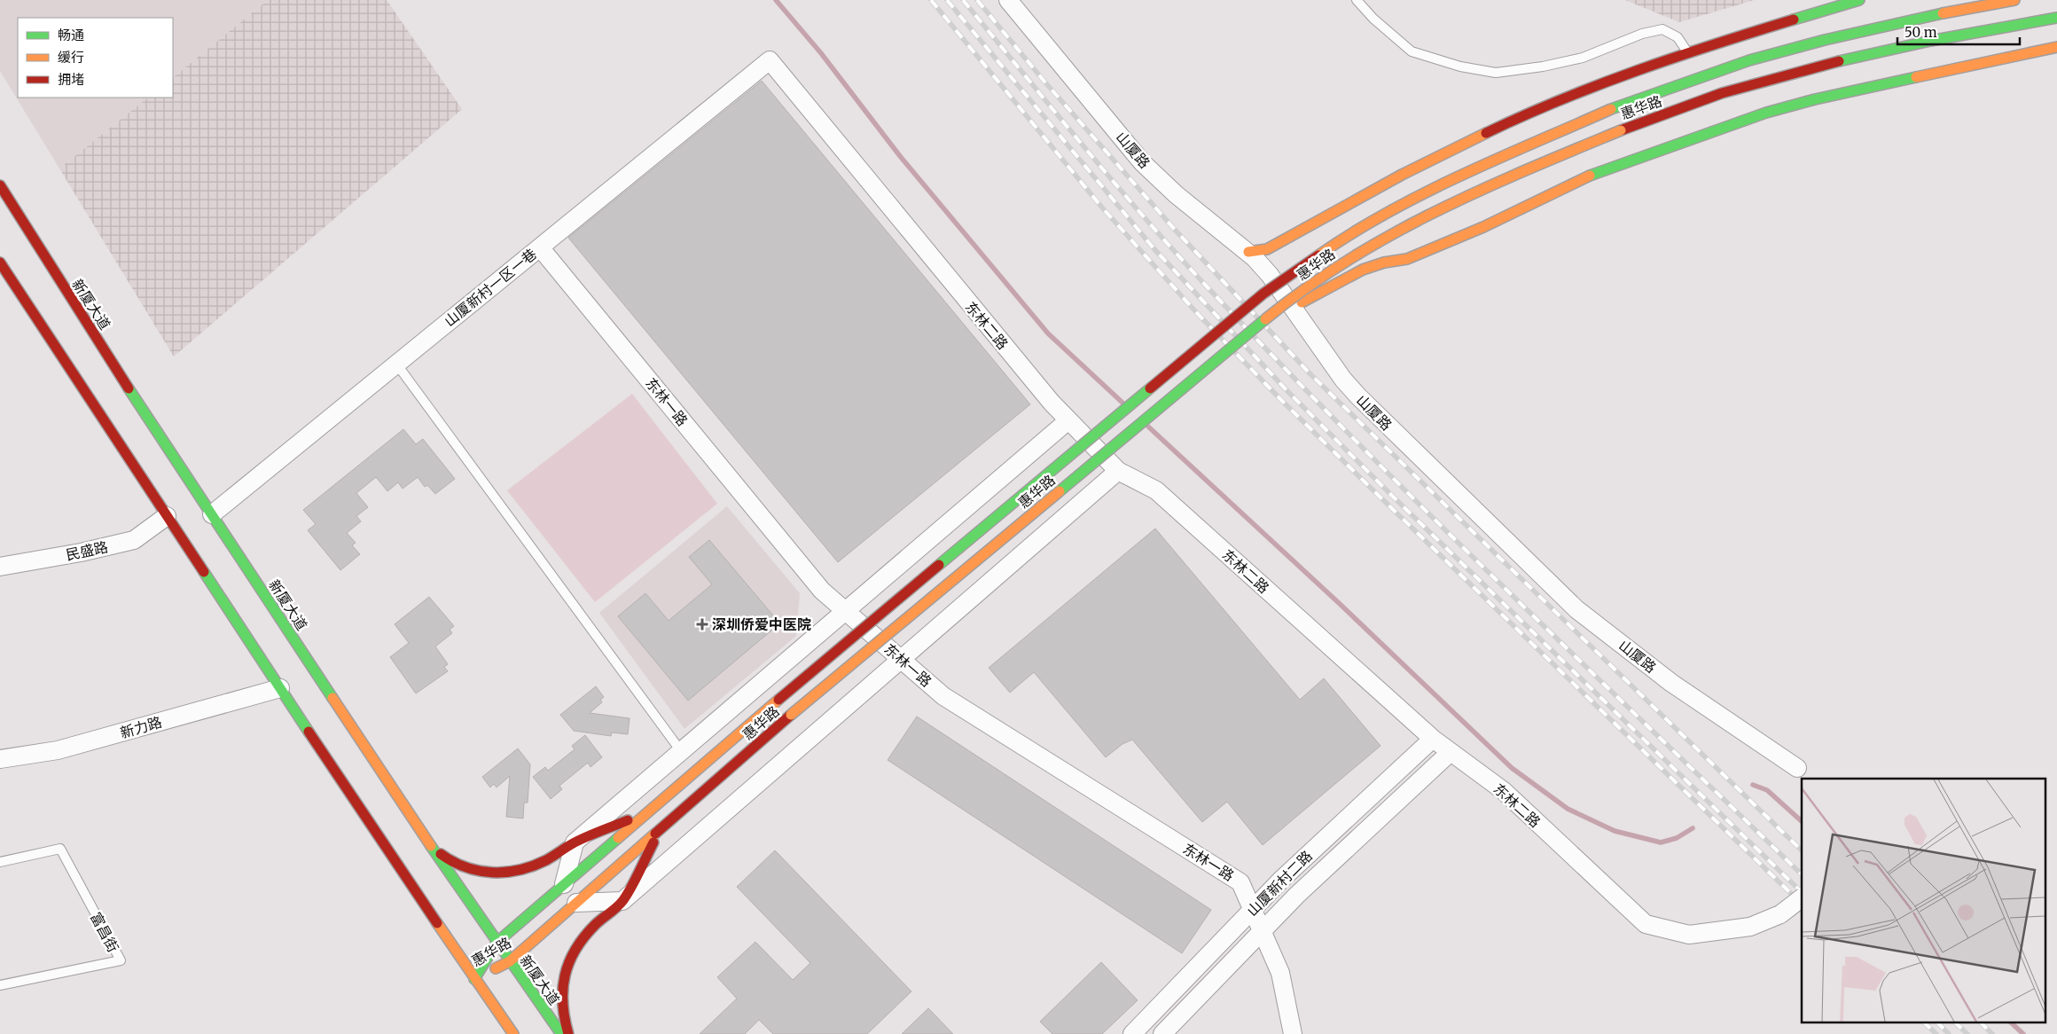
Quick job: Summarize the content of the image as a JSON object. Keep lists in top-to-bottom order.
{
  "streets": {
    "main road": ["惠华路", "新厦大道"],
    "street": [
      "山厦路",
      "山厦新村一区一巷",
      "东林二路",
      "东林一路",
      "民盛路",
      "新力路",
      "山厦新村二路"
    ],
    "lane": ["富昌街"]
  },
  "crossings": [
    ["惠华路", "新厦大道"],
    ["山厦新村一区一巷", "新厦大道"],
    ["山厦新村一区一巷", "东林二路"],
    ["山厦新村一区一巷", "东林一路"],
    ["东林二路", "山厦新村二路"],
    ["东林一路", "山厦新村二路"]
  ],
  "places": {
    "health": ["深圳侨爱中医院"]
  },
  "legend": ["畅通", "缓行", "拥堵"],
  "scale_bar": "50 m"
}
